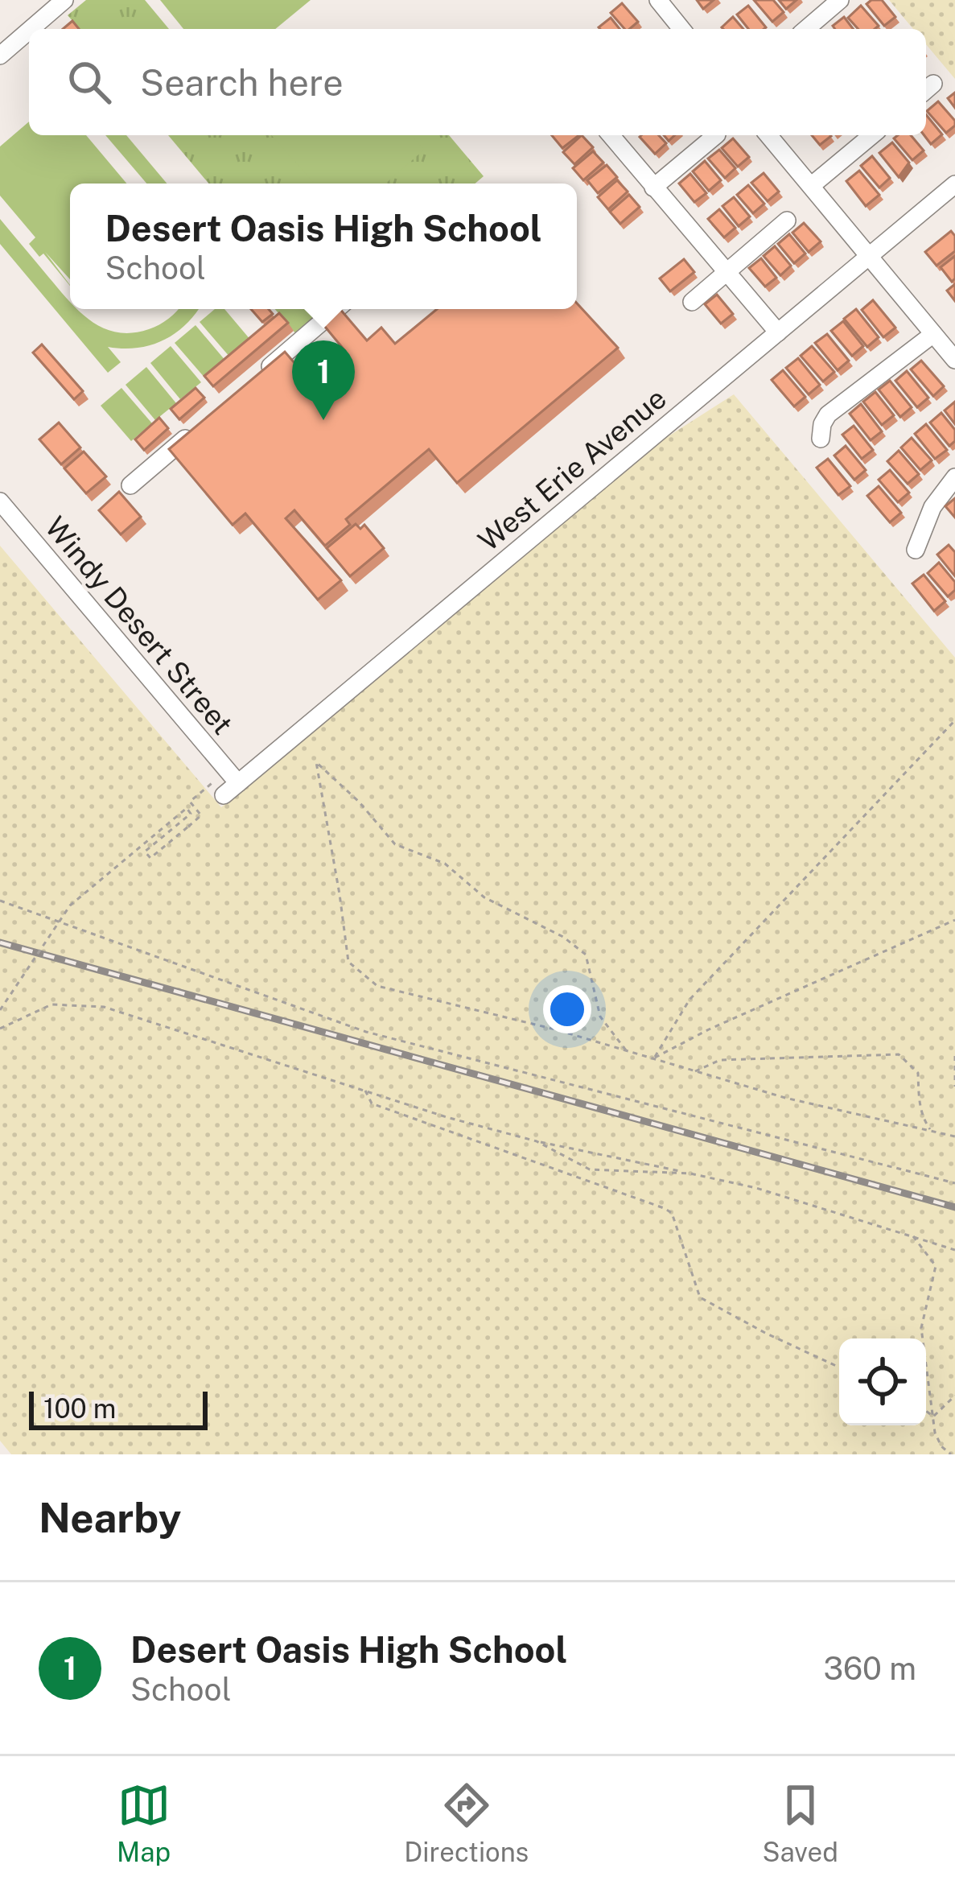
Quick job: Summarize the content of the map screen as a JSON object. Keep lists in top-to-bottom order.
{
  "streets": {
    "street": ["West Erie Avenue", "Windy Desert Street"]
  },
  "crossings": [
    ["West Erie Avenue", "Windy Desert Street"]
  ],
  "scale_bar": "100 m",
  "page": {
    "search": "Search here",
    "popup": ["Desert Oasis High School", "School"],
    "pins": "1",
    "scale": "100 m",
    "heading": "Nearby",
    "list": [
      {
        "mark": "1",
        "name": "Desert Oasis High School",
        "note": "School",
        "value": "360 m"
      }
    ],
    "nav": ["Map", "Directions", "Saved"]
  }
}
